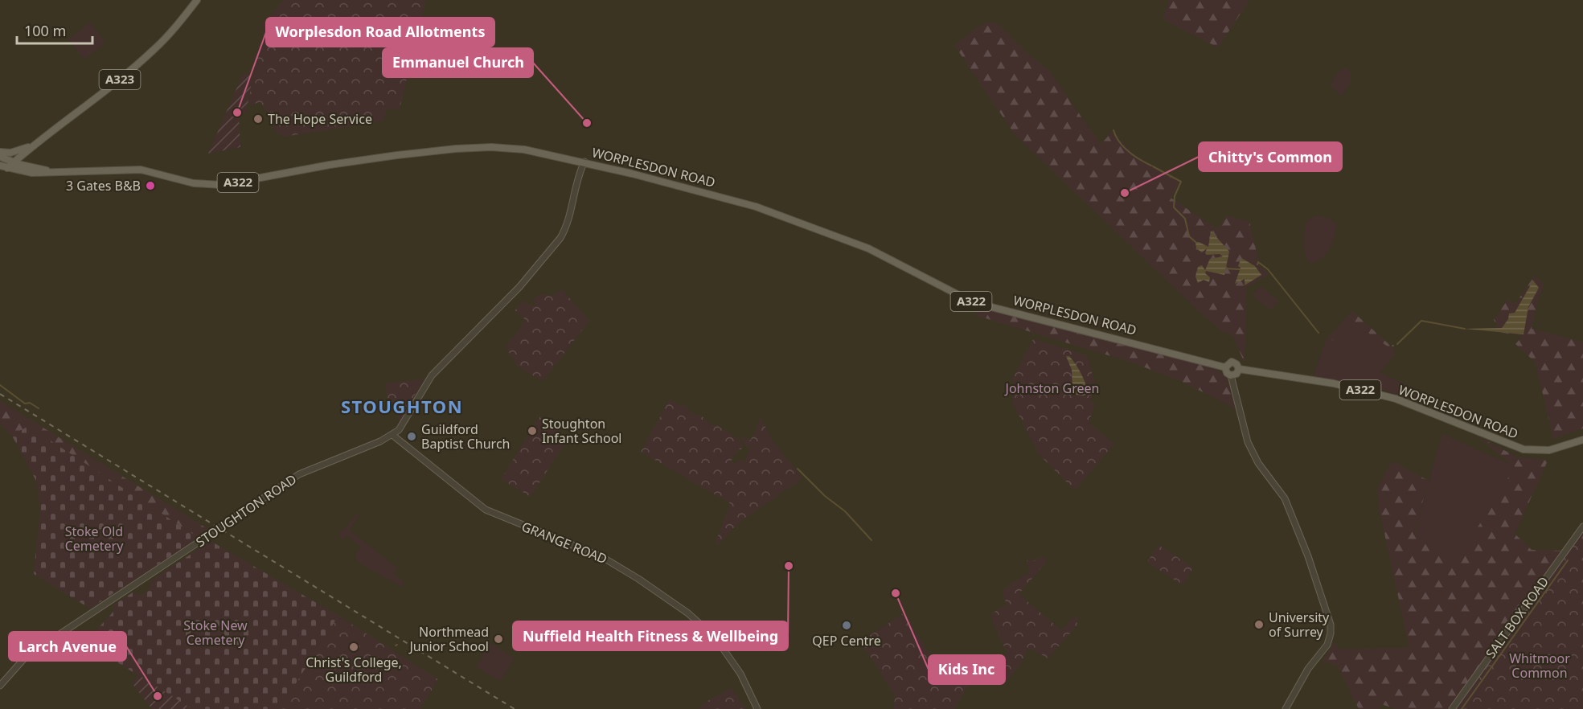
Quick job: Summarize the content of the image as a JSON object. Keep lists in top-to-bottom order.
{
  "streets": {
    "main road": ["A323", "WORPLESDON ROAD", "A322"],
    "street": ["STOUGHTON ROAD", "GRANGE ROAD", "SALT BOX ROAD"]
  },
  "crossings": [
    ["WORPLESDON ROAD", "STOUGHTON ROAD"],
    ["STOUGHTON ROAD", "GRANGE ROAD"]
  ],
  "districts": ["STOUGHTON"],
  "parks": [
    "Johnston Green",
    "Stoke Old Cemetery",
    "Stoke New Cemetery",
    "Whitmoor Common"
  ],
  "places": [
    "Worplesdon Road Allotments",
    "The Hope Service",
    "Emmanuel Church",
    "3 Gates B&B",
    "Chitty's Common",
    "Stoughton Infant School",
    "Guildford Baptist Church",
    "Nuffield Health Fitness & Wellbeing",
    "Kids Inc",
    "University of Surrey",
    "QEP Centre",
    "Northmead Junior School",
    "Christ's College, Guildford",
    "Larch Avenue"
  ],
  "scale_bar": "100 m"
}
